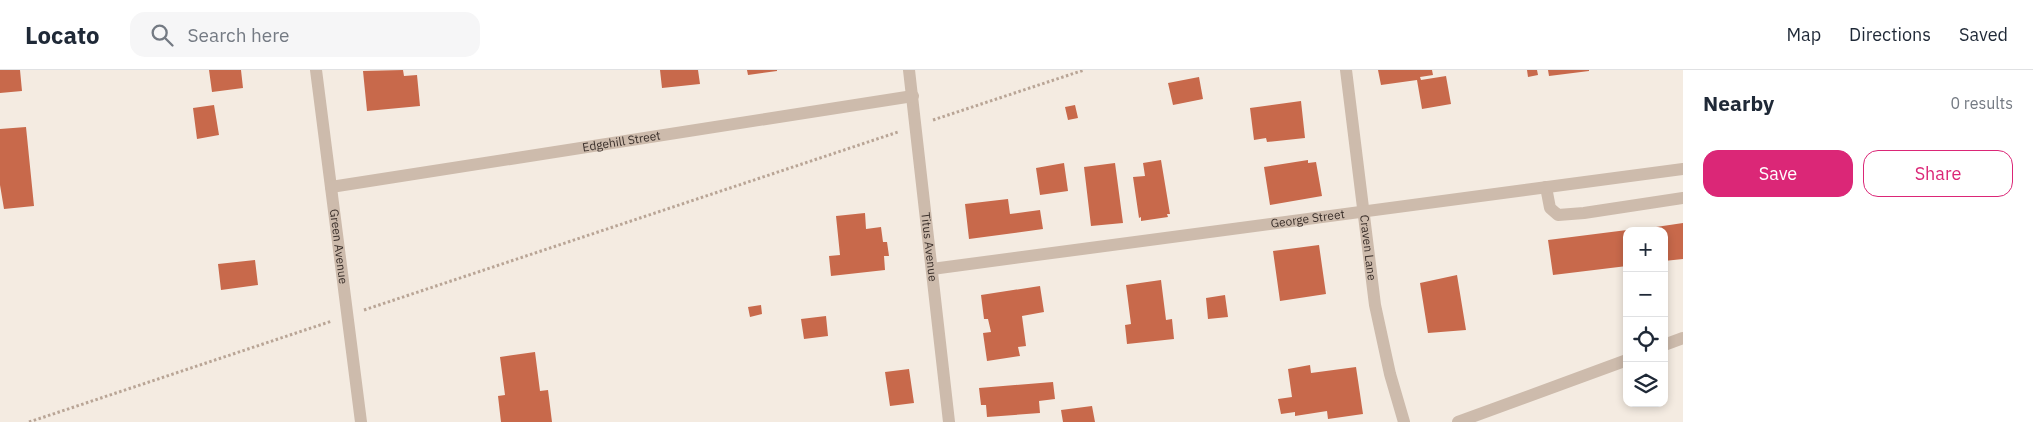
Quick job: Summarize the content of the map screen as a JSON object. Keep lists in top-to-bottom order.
{
  "streets": {
    "street": [
      "Edgehill Street",
      "George Street",
      "Green Avenue",
      "Titus Avenue",
      "Craven Lane"
    ]
  },
  "crossings": [
    ["Edgehill Street", "Green Avenue"],
    ["Edgehill Street", "Titus Avenue"],
    ["George Street", "Titus Avenue"],
    ["George Street", "Craven Lane"]
  ],
  "page": {
    "header": "Locato",
    "search": "Search here",
    "nav": ["Map", "Directions", "Saved"],
    "heading": ["Nearby", "0 results"],
    "buttons": ["Save", "Share"],
    "map_buttons": ["+", "−"]
  }
}
